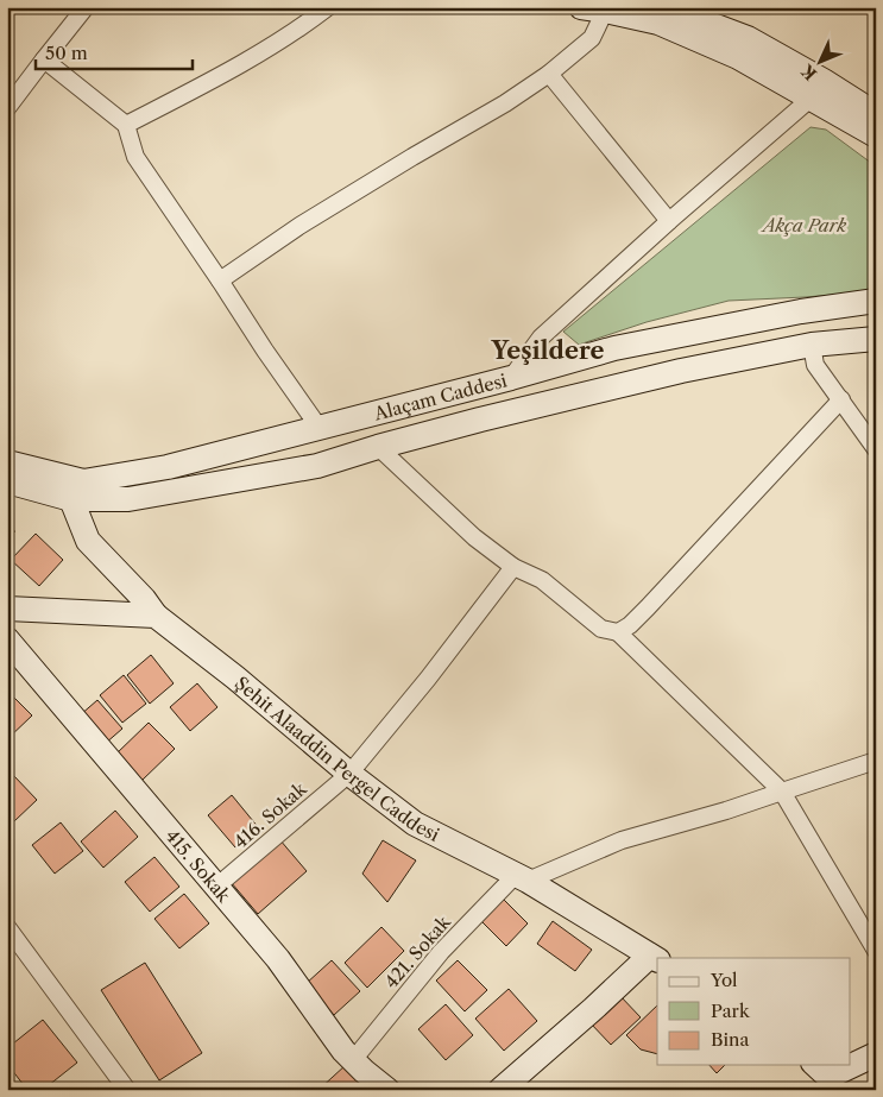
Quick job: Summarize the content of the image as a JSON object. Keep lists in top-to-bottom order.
{
  "streets": {
    "street": [
      "Alaçam Caddesi",
      "Şehit Alaaddin Pergel Caddesi",
      "416. Sokak",
      "415. Sokak",
      "421. Sokak"
    ]
  },
  "crossings": [
    ["Alaçam Caddesi", "Şehit Alaaddin Pergel Caddesi"],
    ["Şehit Alaaddin Pergel Caddesi", "416. Sokak"],
    ["Şehit Alaaddin Pergel Caddesi", "421. Sokak"],
    ["416. Sokak", "415. Sokak"],
    ["415. Sokak", "421. Sokak"]
  ],
  "districts": ["Yeşildere"],
  "parks": ["Akça Park"],
  "legend": ["Yol", "Park", "Bina"],
  "scale_bar": "50 m",
  "north": "bottom left"
}
